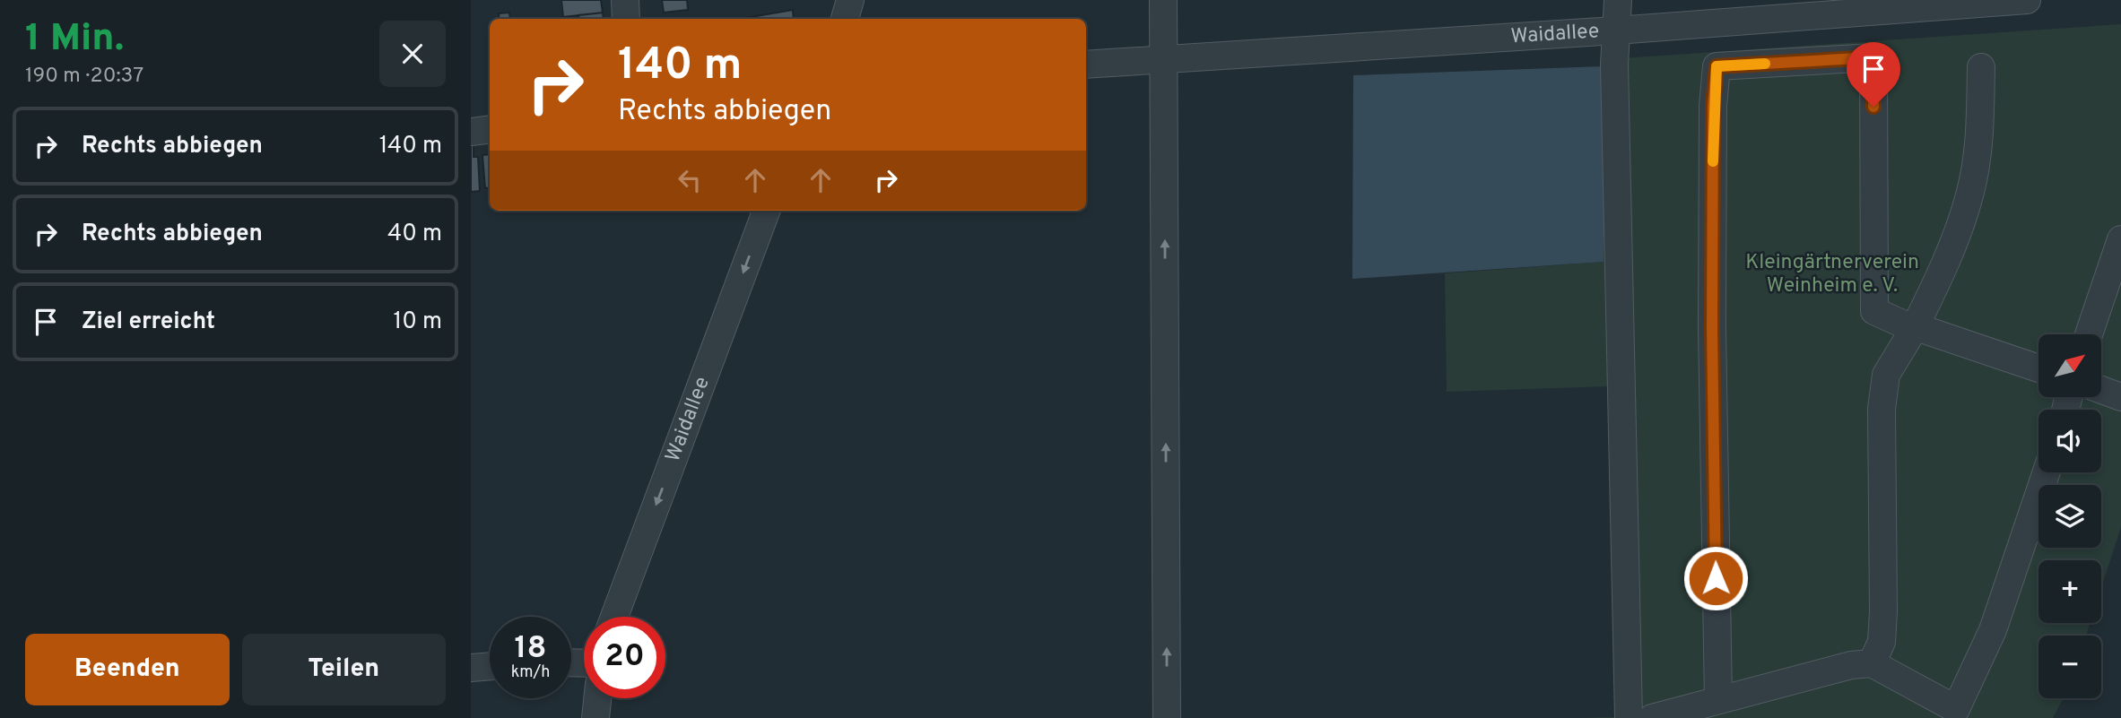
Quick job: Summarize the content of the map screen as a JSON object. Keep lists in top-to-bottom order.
{
  "streets": {
    "street": ["Waidallee"]
  },
  "parks": ["Kleingärtnerverein Weinheim e. V."],
  "north": "top right",
  "page": {
    "heading": ["1 Min.", "190 m · 20:37"],
    "turn": ["140 m", "Rechts abbiegen"],
    "list": [
      {
        "name": "Rechts abbiegen",
        "value": "140 m"
      },
      {
        "name": "Rechts abbiegen",
        "value": "40 m"
      },
      {
        "name": "Ziel erreicht",
        "value": "10 m"
      }
    ],
    "map_buttons": ["+", "−"],
    "speed": "18 km/h",
    "limit": "20",
    "buttons": ["Beenden", "Teilen"]
  }
}
